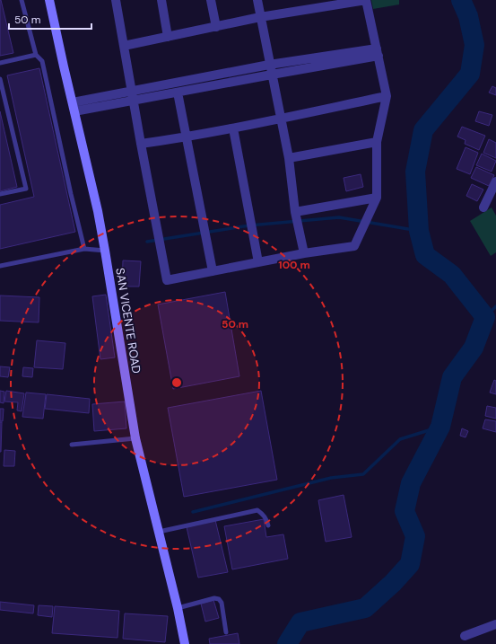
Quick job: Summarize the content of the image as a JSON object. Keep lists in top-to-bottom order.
{
  "streets": {
    "main road": ["SAN VICENTE ROAD"]
  },
  "scale_bar": "50 m",
  "rings": ["100 m", "50 m"]
}
